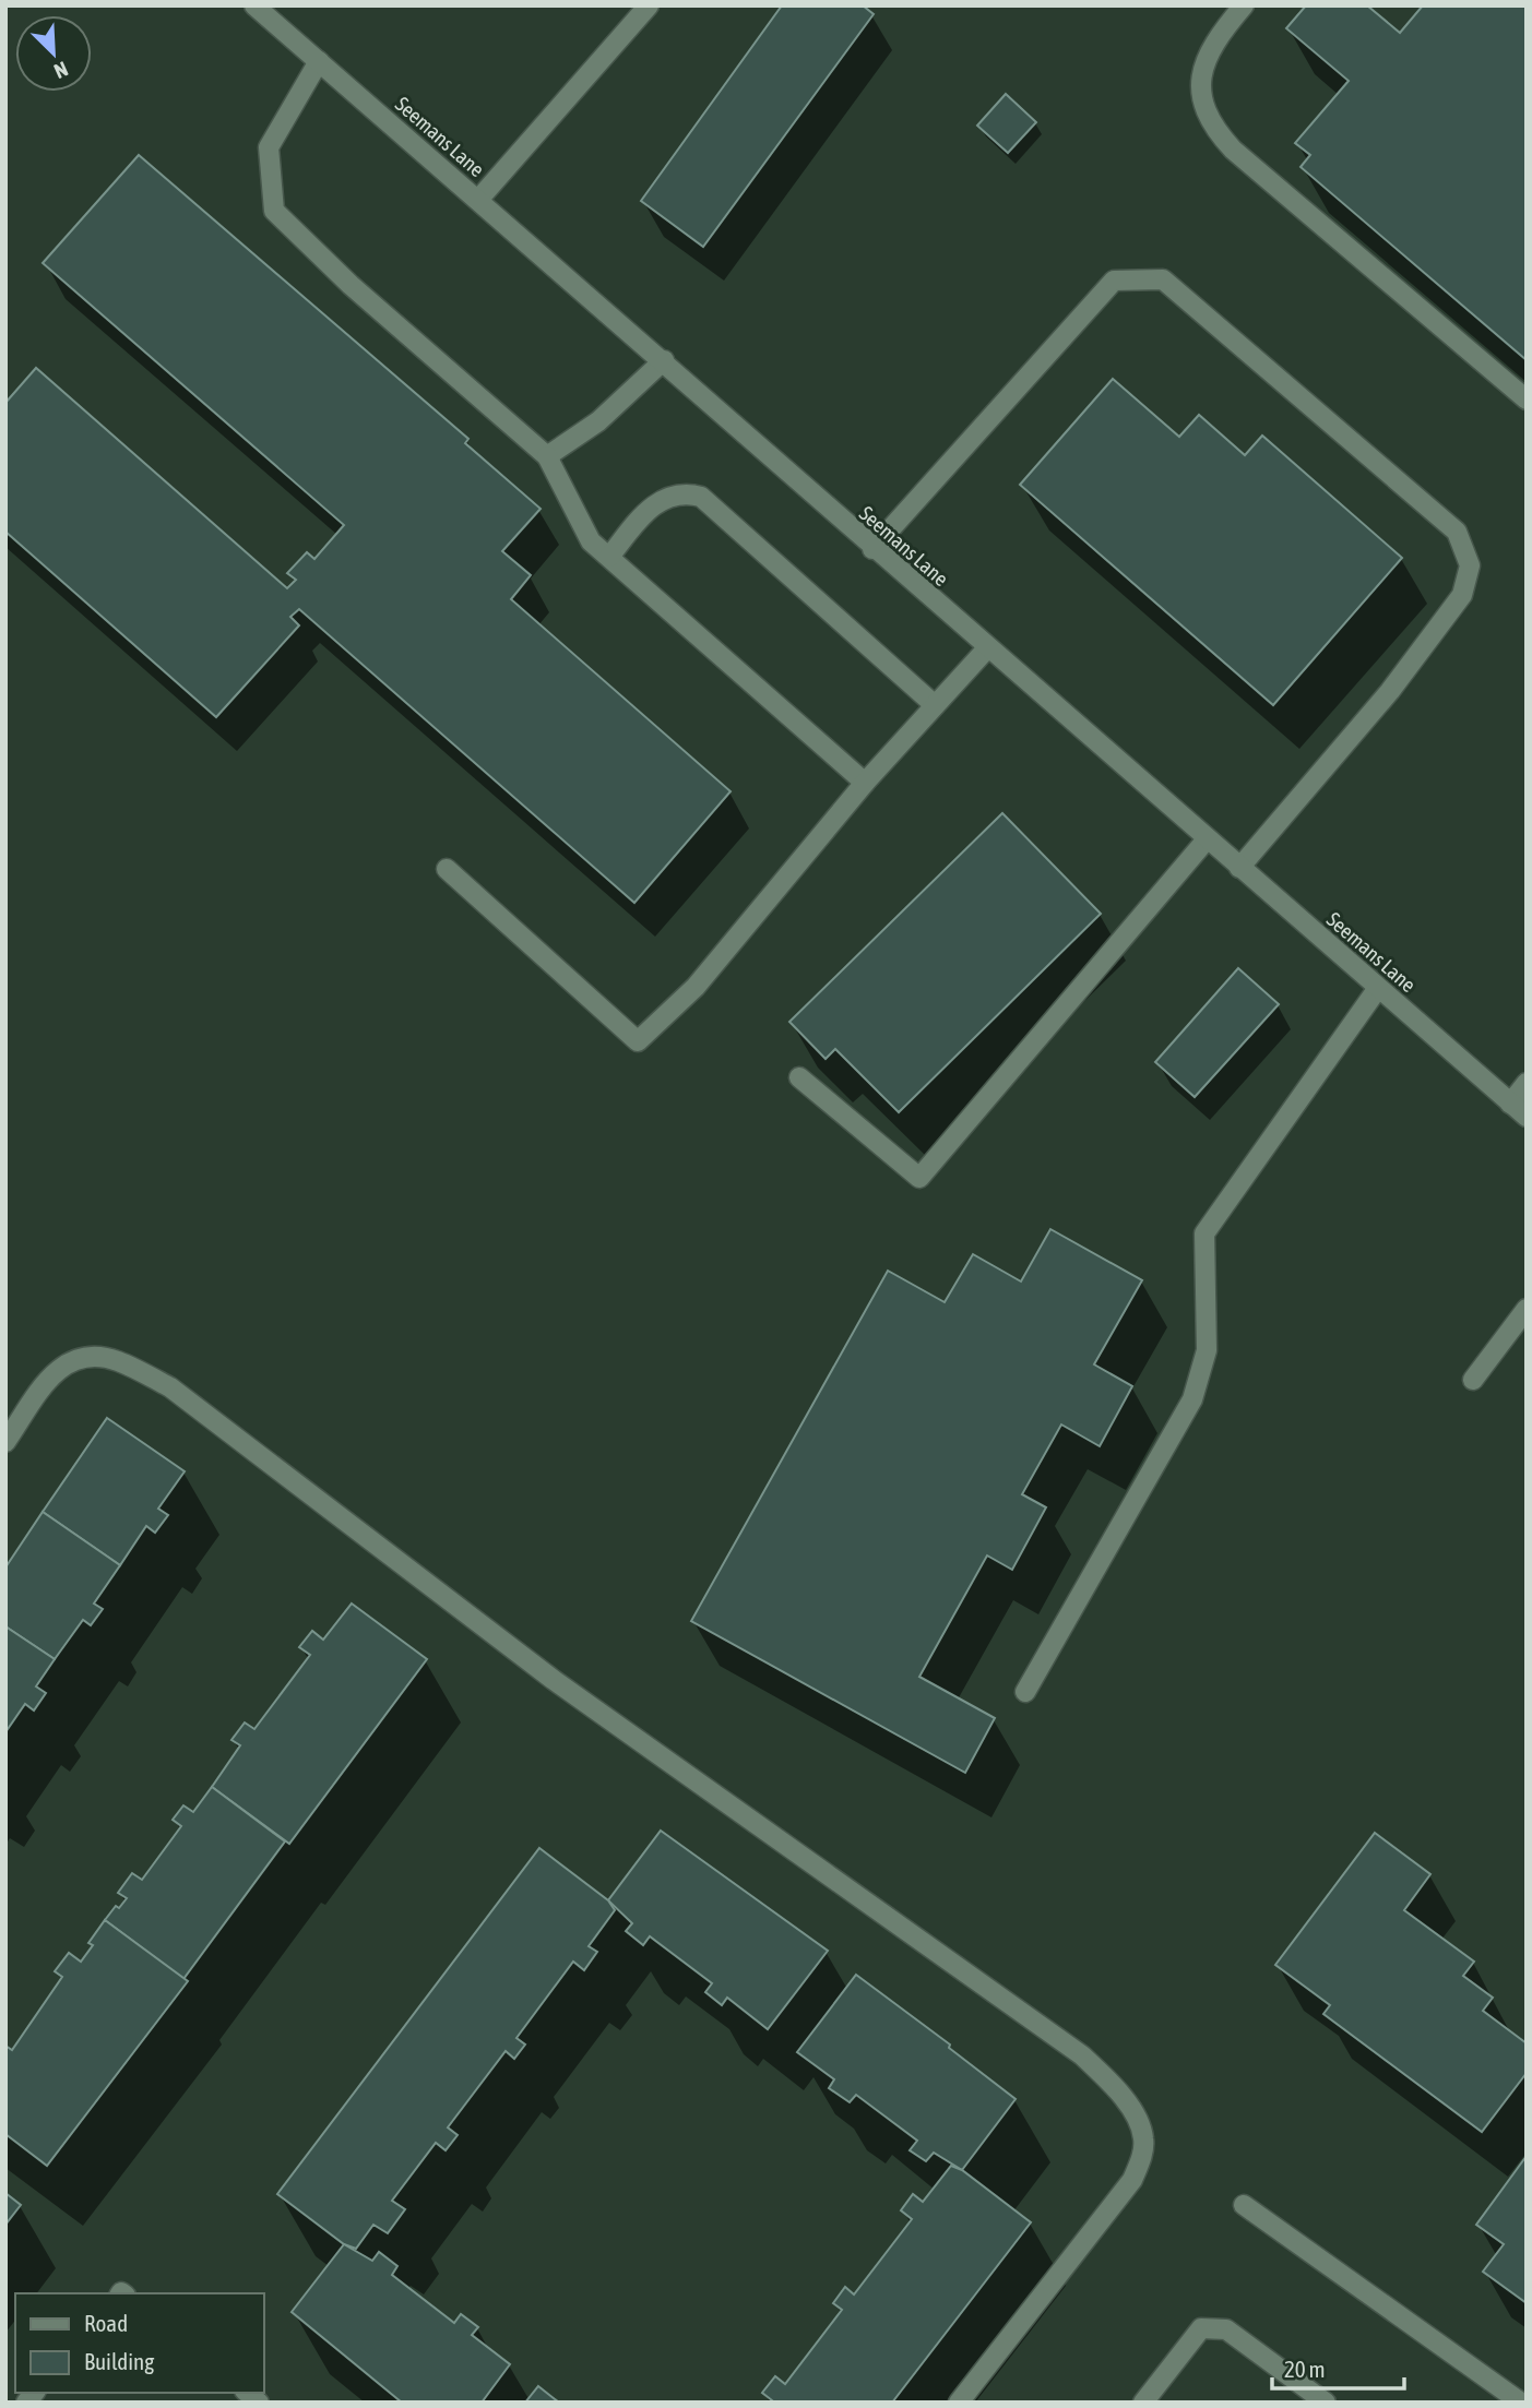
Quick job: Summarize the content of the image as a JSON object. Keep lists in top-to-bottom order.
{
  "streets": {
    "street": ["Seemans Lane"]
  },
  "legend": ["Road", "Building"],
  "scale_bar": "20 m",
  "north": "bottom right"
}
